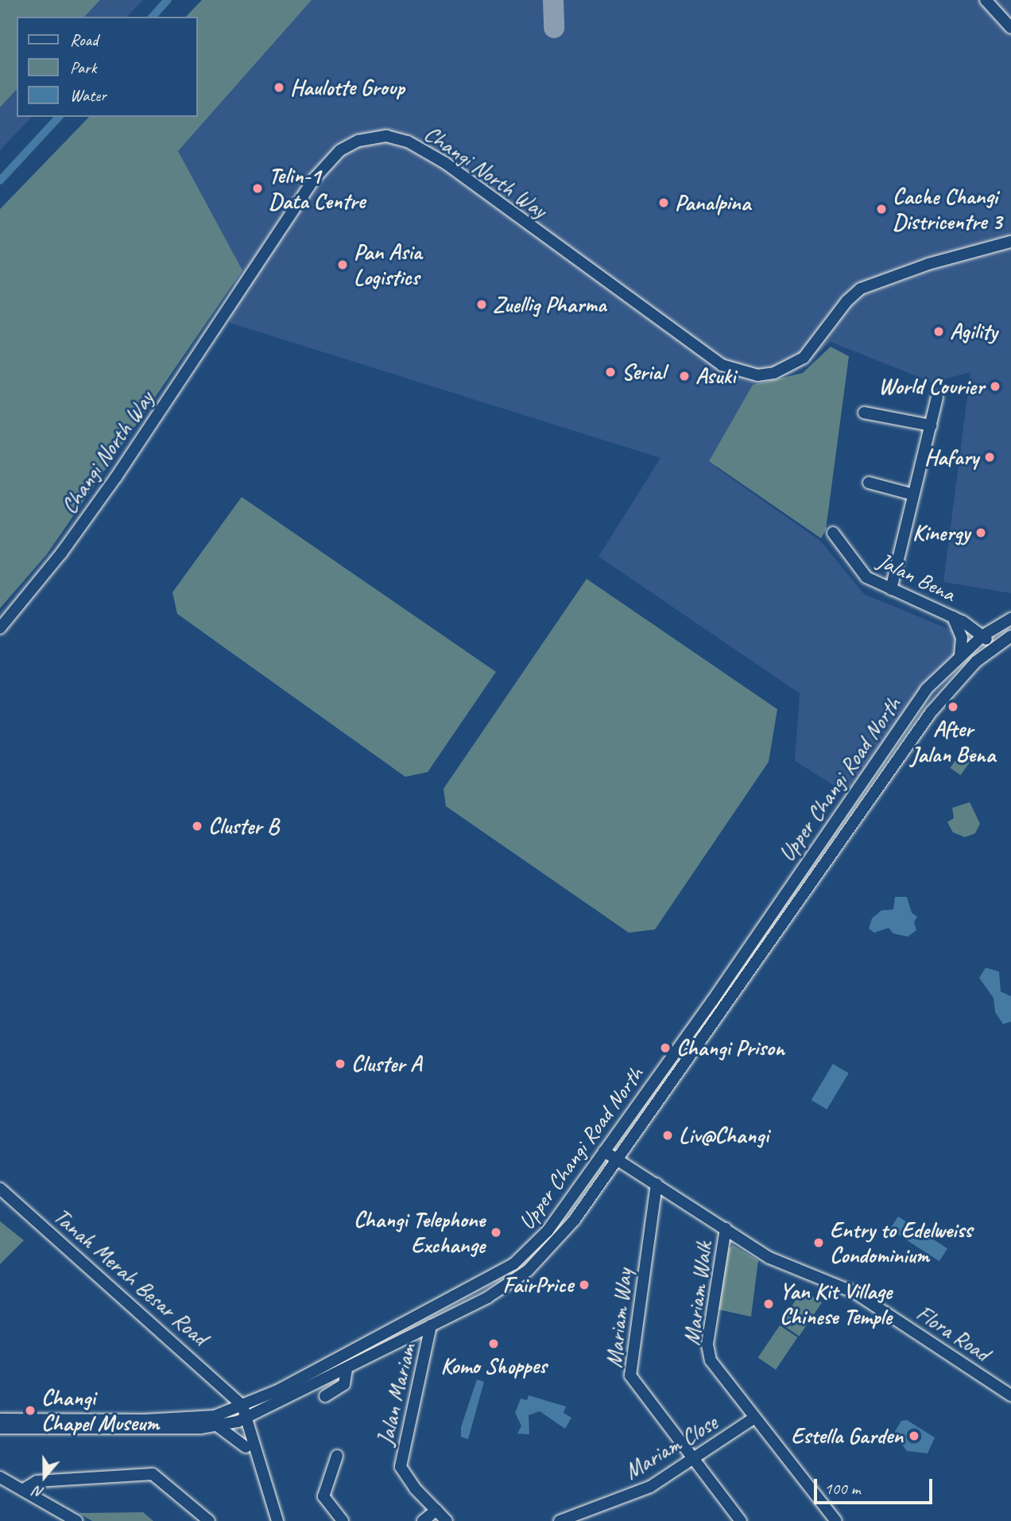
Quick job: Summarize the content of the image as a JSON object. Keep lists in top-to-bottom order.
{
  "streets": {
    "street": [
      "Changi North Way",
      "Jalan Bena",
      "Upper Changi Road North",
      "Tanah Merah Besar Road",
      "Mariam Walk",
      "Mariam Way",
      "Flora Road",
      "Jalan Mariam",
      "Mariam Close"
    ]
  },
  "crossings": [
    ["Jalan Bena", "Upper Changi Road North"],
    ["Upper Changi Road North", "Tanah Merah Besar Road"],
    ["Upper Changi Road North", "Jalan Mariam"],
    ["Mariam Walk", "Flora Road"],
    ["Mariam Walk", "Mariam Close"],
    ["Mariam Way", "Mariam Close"]
  ],
  "places": [
    "Haulotte Group",
    "Telin-1 Data Centre",
    "Panalpina",
    "Cache Changi Districentre 3",
    "Pan Asia Logistics",
    "Zuellig Pharma",
    "Agility",
    "Serial",
    "Asuki",
    "World Courier",
    "Hafary",
    "Kinergy",
    "After Jalan Bena",
    "Cluster B",
    "Changi Prison",
    "Cluster A",
    "Liv@Changi",
    "Changi Telephone Exchange",
    "Entry to Edelweiss Condominium",
    "FairPrice",
    "Yan Kit Village Chinese Temple",
    "Komo Shoppes",
    "Changi Chapel Museum",
    "Estella Garden"
  ],
  "legend": ["Road", "Park", "Water"],
  "scale_bar": "100 m",
  "north": "bottom"
}
